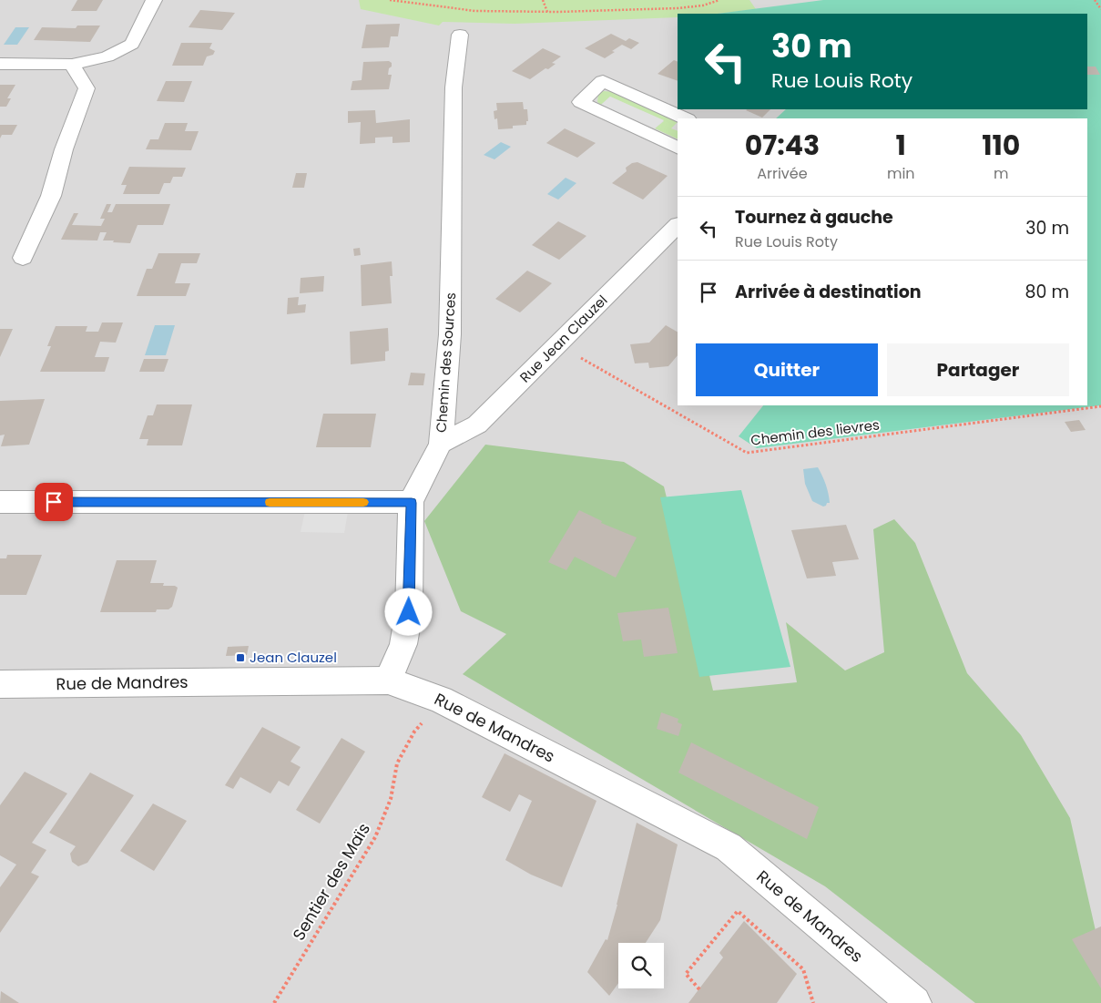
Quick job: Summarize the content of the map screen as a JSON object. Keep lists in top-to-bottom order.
{
  "streets": {
    "street": ["Rue Jean Clauzel", "Chemin des Sources", "Rue de Mandres"],
    "path": ["Chemin des lievres", "Sentier des Maïs"]
  },
  "crossings": [
    ["Rue Jean Clauzel", "Chemin des Sources"],
    ["Rue Jean Clauzel", "Chemin des lievres"],
    ["Chemin des Sources", "Rue de Mandres"],
    ["Rue de Mandres", "Sentier des Maïs"]
  ],
  "places": {
    "transit": ["Jean Clauzel"]
  },
  "page": {
    "turn": ["30 m", "Rue Louis Roty"],
    "eta": [
      "07:43",
      "Arrivée",
      "1",
      "min",
      "110",
      "m"
    ],
    "list": [
      {
        "name": "Tournez à gauche",
        "note": "Rue Louis Roty",
        "value": "30 m"
      },
      {
        "name": "Arrivée à destination",
        "value": "80 m"
      }
    ],
    "buttons": ["Quitter", "Partager"]
  }
}
